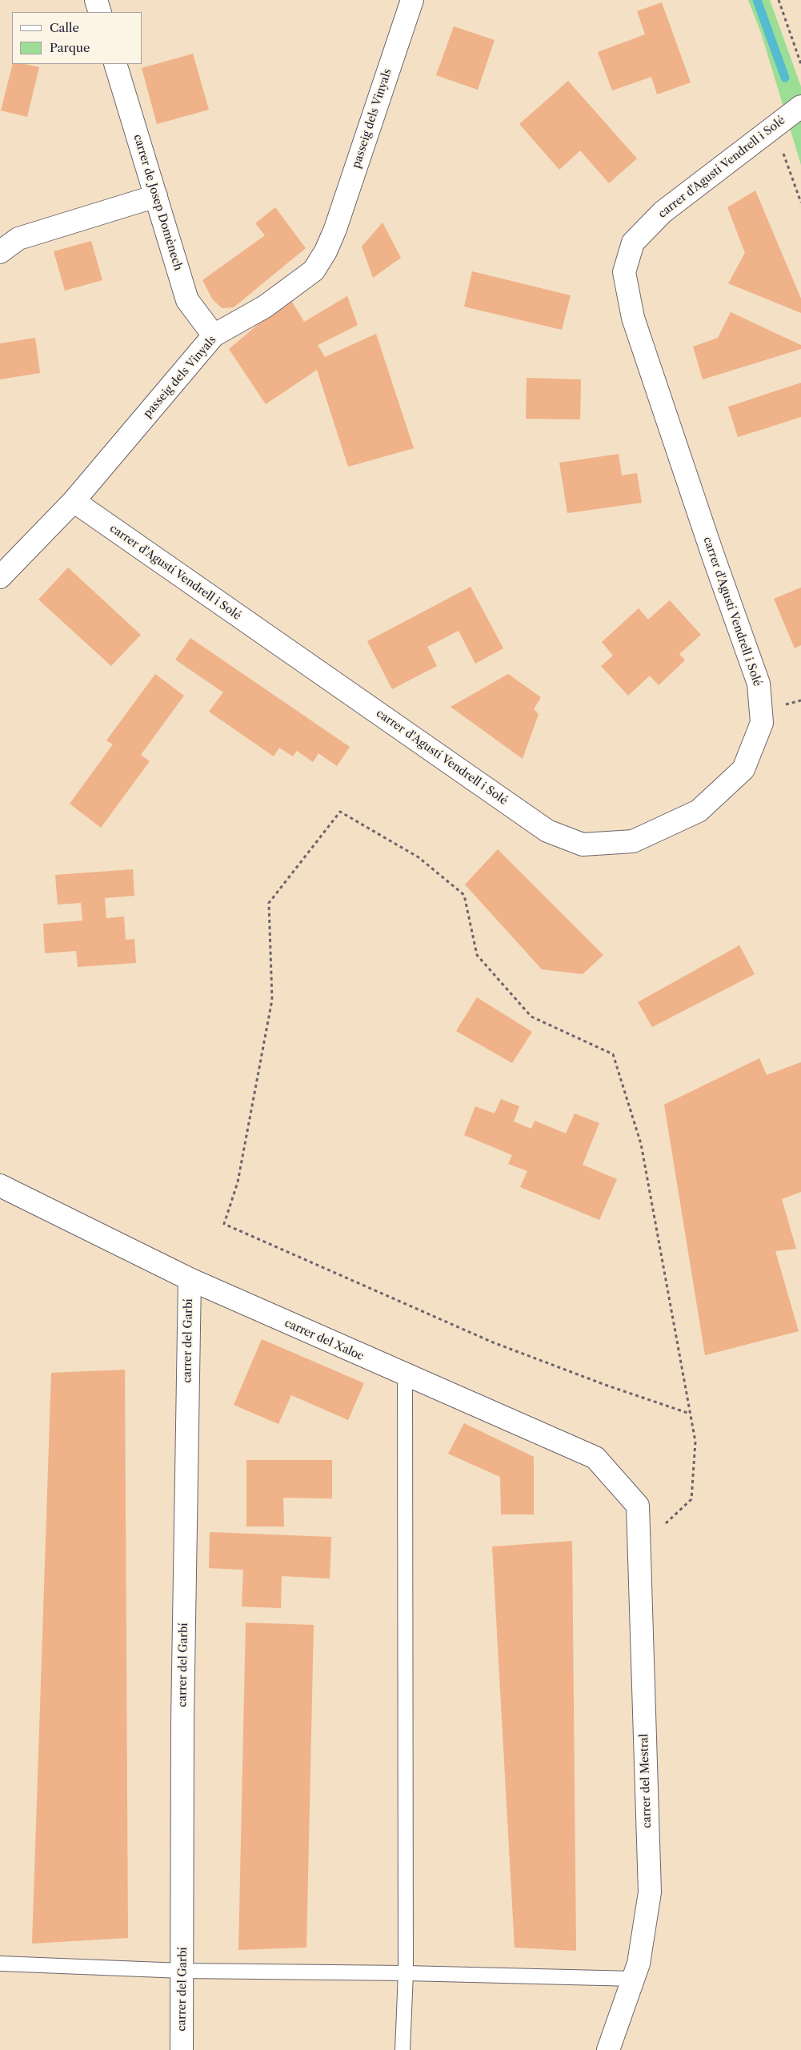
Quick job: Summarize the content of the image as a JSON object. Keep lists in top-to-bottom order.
{
  "streets": {
    "street": [
      "passeig dels Vinyals",
      "carrer d'Agustí Vendrell i Solé",
      "carrer de Josep Domènech",
      "carrer del Xaloc",
      "carrer del Garbí",
      "carrer del Mestral"
    ]
  },
  "crossings": [
    ["passeig dels Vinyals", "carrer d'Agustí Vendrell i Solé"],
    ["passeig dels Vinyals", "carrer de Josep Domènech"],
    ["carrer del Xaloc", "carrer del Garbí"],
    ["carrer del Xaloc", "carrer del Mestral"]
  ],
  "legend": ["Calle", "Parque"]
}
